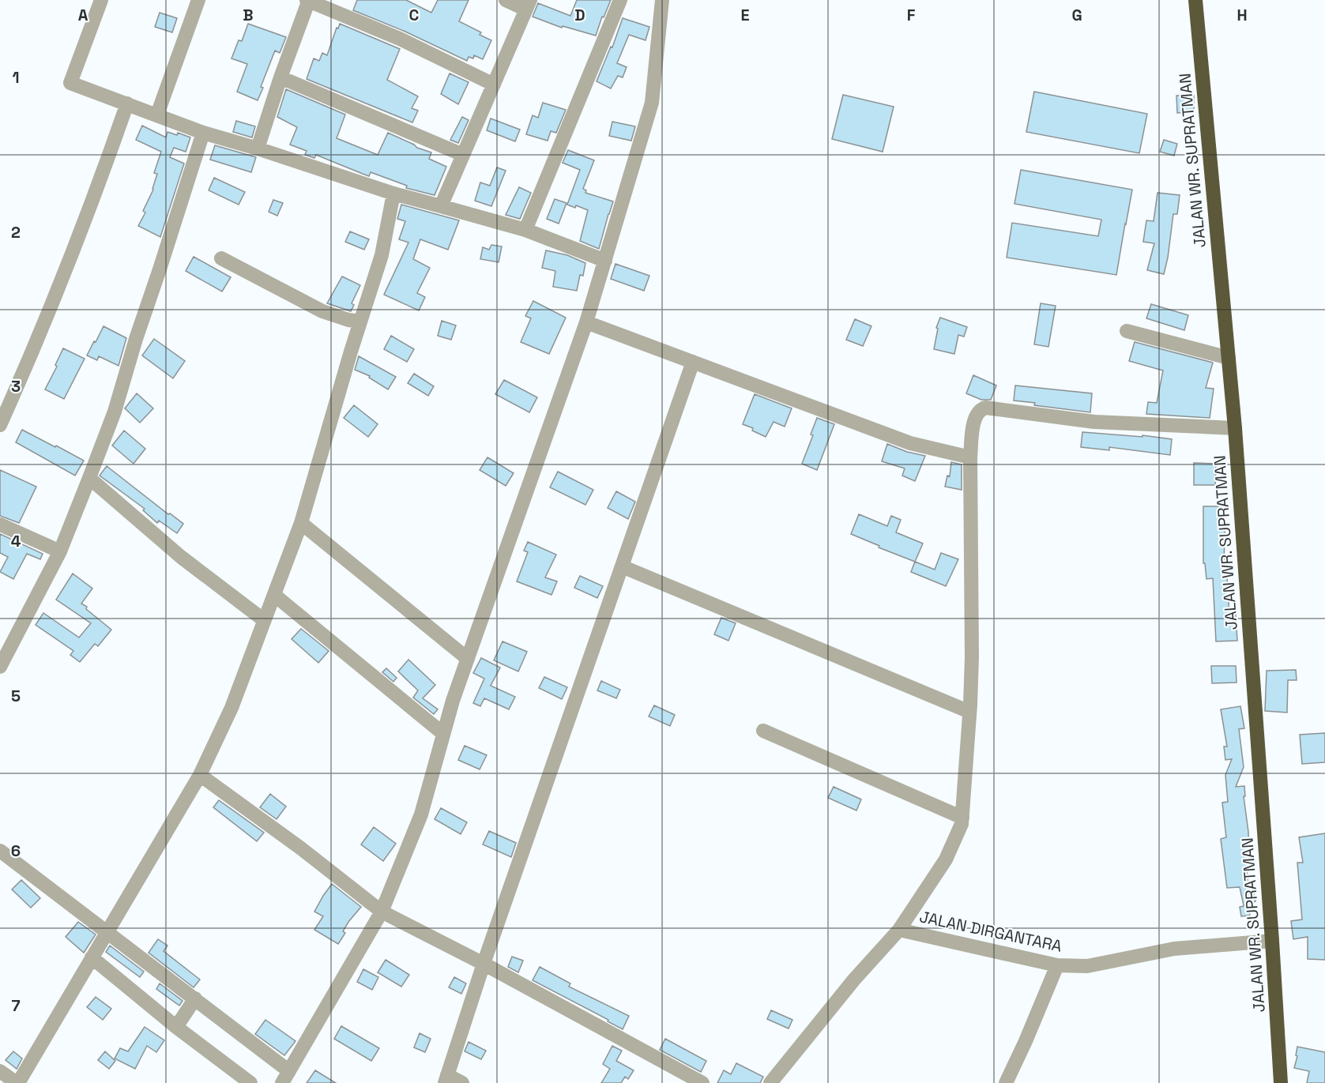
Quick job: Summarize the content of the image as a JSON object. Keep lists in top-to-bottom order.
{
  "streets": {
    "highway": ["JALAN WR. SUPRATMAN"],
    "street": ["JALAN DIRGANTARA"]
  },
  "crossings": [
    ["JALAN WR. SUPRATMAN", "JALAN DIRGANTARA"]
  ],
  "grid": {
    "columns": [
      "A",
      "B",
      "C",
      "D",
      "E",
      "F",
      "G",
      "H"
    ],
    "rows": [
      "1",
      "2",
      "3",
      "4",
      "5",
      "6",
      "7"
    ]
  }
}
